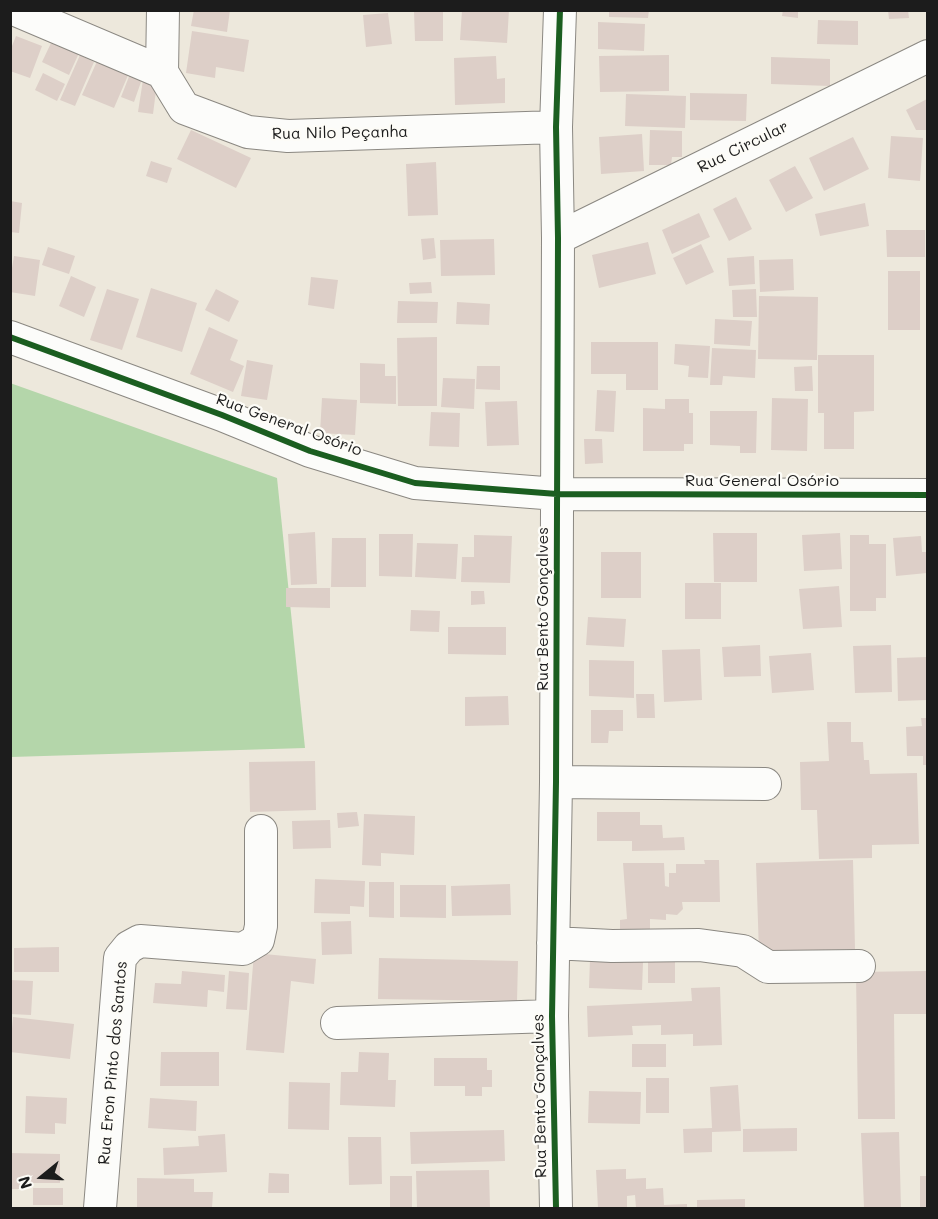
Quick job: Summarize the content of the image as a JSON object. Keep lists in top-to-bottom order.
{
  "streets": {
    "street": [
      "Rua Nilo Peçanha",
      "Rua Circular",
      "Rua General Osório",
      "Rua Bento Gonçalves",
      "Rua Eron Pinto dos Santos"
    ]
  },
  "crossings": [
    ["Rua Nilo Peçanha", "Rua Bento Gonçalves"],
    ["Rua Circular", "Rua Bento Gonçalves"],
    ["Rua General Osório", "Rua Bento Gonçalves"]
  ],
  "north": "left"
}
